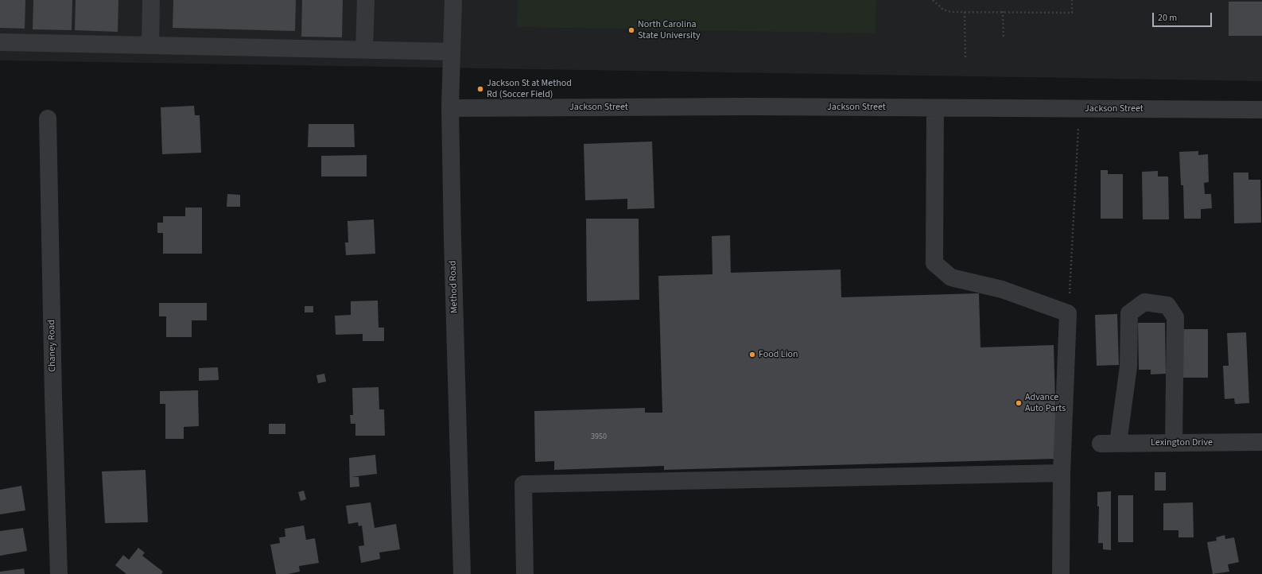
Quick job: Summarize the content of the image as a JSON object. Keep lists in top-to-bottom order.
{
  "streets": {
    "street": [
      "Jackson Street",
      "Method Road",
      "Chaney Road",
      "Lexington Drive"
    ]
  },
  "crossings": [
    ["Jackson Street", "Method Road"]
  ],
  "places": [
    "North Carolina State University",
    "Jackson St at Method Rd (Soccer Field)",
    "Food Lion",
    "Advance Auto Parts"
  ],
  "house_numbers": ["3950"],
  "scale_bar": "20 m"
}
